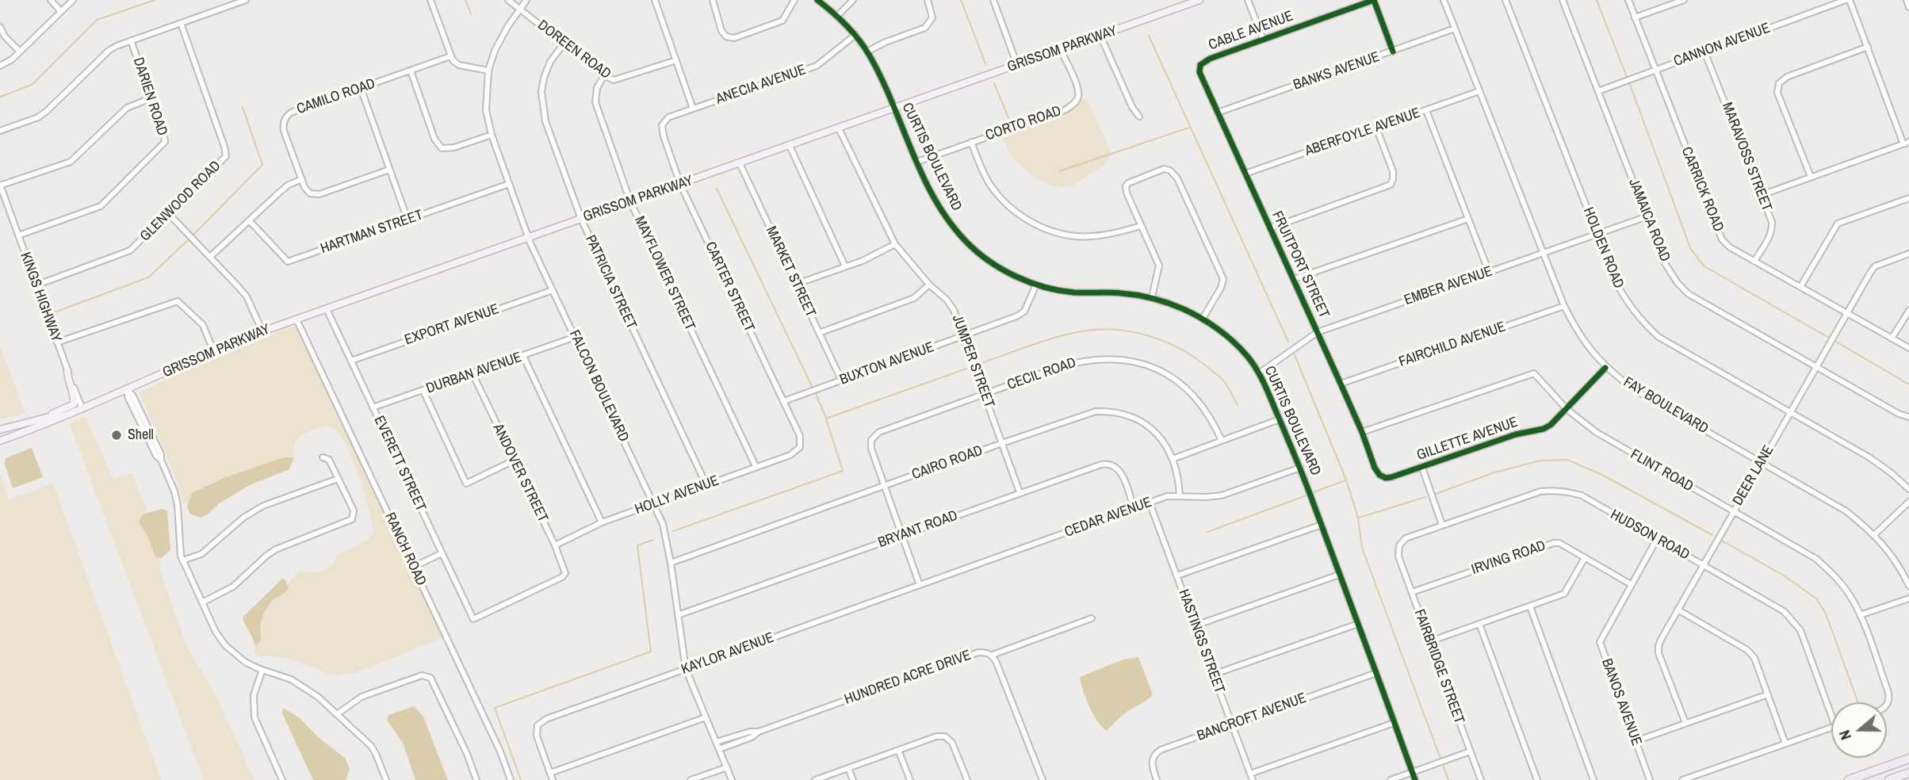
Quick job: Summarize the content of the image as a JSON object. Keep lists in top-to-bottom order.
{
  "streets": {
    "main road": ["GRISSOM PARKWAY"],
    "street": [
      "CABLE AVENUE",
      "CANNON AVENUE",
      "DOREEN ROAD",
      "BANKS AVENUE",
      "ANECIA AVENUE",
      "DARIEN ROAD",
      "CAMILO ROAD",
      "CORTO ROAD",
      "ABERFOYLE AVENUE",
      "CURTIS BOULEVARD",
      "MARAVOSS STREET",
      "CARRICK ROAD",
      "GLENWOOD ROAD",
      "JAMAICA ROAD",
      "HARTMAN STREET",
      "HOLDEN ROAD",
      "FRUITPORT STREET",
      "MARKET STREET",
      "MAYFLOWER STREET",
      "PATRICIA STREET",
      "EMBER AVENUE",
      "CARTER STREET",
      "KINGS HIGHWAY",
      "EXPORT AVENUE",
      "FAIRCHILD AVENUE",
      "JUMPER STREET",
      "BUXTON AVENUE",
      "DURBAN AVENUE",
      "CECIL ROAD",
      "FALCON BOULEVARD",
      "FAY BOULEVARD",
      "GILLETTE AVENUE",
      "CAIRO ROAD",
      "EVERETT STREET",
      "FLINT ROAD",
      "ANDOVER STREET",
      "DEER LANE",
      "HOLLY AVENUE",
      "CEDAR AVENUE",
      "BRYANT ROAD",
      "HUDSON ROAD",
      "RANCH ROAD",
      "IRVING ROAD",
      "HASTINGS STREET",
      "KAYLOR AVENUE",
      "FAIRBRIDGE STREET",
      "HUNDRED ACRE DRIVE",
      "BANOS AVENUE",
      "BANCROFT AVENUE"
    ]
  },
  "crossings": [
    ["CABLE AVENUE", "FRUITPORT STREET"],
    ["CANNON AVENUE", "MARAVOSS STREET"],
    ["CANNON AVENUE", "CARRICK ROAD"],
    ["CANNON AVENUE", "JAMAICA ROAD"],
    ["GRISSOM PARKWAY", "CORTO ROAD"],
    ["GRISSOM PARKWAY", "CURTIS BOULEVARD"],
    ["GRISSOM PARKWAY", "MARKET STREET"],
    ["GRISSOM PARKWAY", "MAYFLOWER STREET"],
    ["GRISSOM PARKWAY", "PATRICIA STREET"],
    ["GRISSOM PARKWAY", "CARTER STREET"],
    ["GRISSOM PARKWAY", "KINGS HIGHWAY"],
    ["GRISSOM PARKWAY", "JUMPER STREET"],
    ["GRISSOM PARKWAY", "FALCON BOULEVARD"],
    ["GRISSOM PARKWAY", "EVERETT STREET"],
    ["GRISSOM PARKWAY", "RANCH ROAD"],
    ["DOREEN ROAD", "MAYFLOWER STREET"],
    ["DOREEN ROAD", "PATRICIA STREET"],
    ["DOREEN ROAD", "FALCON BOULEVARD"],
    ["BANKS AVENUE", "FRUITPORT STREET"],
    ["BANKS AVENUE", "FAY BOULEVARD"],
    ["ANECIA AVENUE", "CURTIS BOULEVARD"],
    ["ANECIA AVENUE", "CARTER STREET"],
    ["DARIEN ROAD", "KINGS HIGHWAY"],
    ["CORTO ROAD", "CURTIS BOULEVARD"],
    ["ABERFOYLE AVENUE", "FRUITPORT STREET"],
    ["ABERFOYLE AVENUE", "FAY BOULEVARD"],
    ["CURTIS BOULEVARD", "EMBER AVENUE"],
    ["CURTIS BOULEVARD", "BUXTON AVENUE"],
    ["CURTIS BOULEVARD", "CEDAR AVENUE"],
    ["CURTIS BOULEVARD", "BANCROFT AVENUE"],
    ["MARAVOSS STREET", "CARRICK ROAD"],
    ["CARRICK ROAD", "DEER LANE"],
    ["GLENWOOD ROAD", "KINGS HIGHWAY"],
    ["JAMAICA ROAD", "EMBER AVENUE"],
    ["JAMAICA ROAD", "DEER LANE"],
    ["HARTMAN STREET", "FALCON BOULEVARD"],
    ["HOLDEN ROAD", "EMBER AVENUE"],
    ["HOLDEN ROAD", "DEER LANE"],
    ["FRUITPORT STREET", "EMBER AVENUE"],
    ["FRUITPORT STREET", "FAIRCHILD AVENUE"],
    ["FRUITPORT STREET", "GILLETTE AVENUE"],
    ["FRUITPORT STREET", "FLINT ROAD"],
    ["MARKET STREET", "BUXTON AVENUE"],
    ["MAYFLOWER STREET", "HOLLY AVENUE"],
    ["PATRICIA STREET", "HOLLY AVENUE"],
    ["EMBER AVENUE", "FAY BOULEVARD"],
    ["CARTER STREET", "BUXTON AVENUE"],
    ["CARTER STREET", "HOLLY AVENUE"],
    ["EXPORT AVENUE", "FALCON BOULEVARD"],
    ["EXPORT AVENUE", "EVERETT STREET"],
    ["FAIRCHILD AVENUE", "FAY BOULEVARD"],
    ["JUMPER STREET", "BUXTON AVENUE"],
    ["JUMPER STREET", "CECIL ROAD"],
    ["JUMPER STREET", "CAIRO ROAD"],
    ["JUMPER STREET", "BRYANT ROAD"],
    ["DURBAN AVENUE", "FALCON BOULEVARD"],
    ["DURBAN AVENUE", "EVERETT STREET"],
    ["DURBAN AVENUE", "ANDOVER STREET"],
    ["CECIL ROAD", "CAIRO ROAD"],
    ["FALCON BOULEVARD", "CAIRO ROAD"],
    ["FALCON BOULEVARD", "HOLLY AVENUE"],
    ["FALCON BOULEVARD", "BRYANT ROAD"],
    ["FALCON BOULEVARD", "KAYLOR AVENUE"],
    ["FALCON BOULEVARD", "HUNDRED ACRE DRIVE"],
    ["FAY BOULEVARD", "GILLETTE AVENUE"],
    ["FAY BOULEVARD", "DEER LANE"],
    ["GILLETTE AVENUE", "FLINT ROAD"],
    ["CAIRO ROAD", "CEDAR AVENUE"],
    ["EVERETT STREET", "ANDOVER STREET"],
    ["FLINT ROAD", "DEER LANE"],
    ["ANDOVER STREET", "HOLLY AVENUE"],
    ["DEER LANE", "HUDSON ROAD"],
    ["CEDAR AVENUE", "BRYANT ROAD"],
    ["CEDAR AVENUE", "HASTINGS STREET"],
    ["CEDAR AVENUE", "KAYLOR AVENUE"],
    ["HUDSON ROAD", "FAIRBRIDGE STREET"],
    ["HUDSON ROAD", "BANOS AVENUE"],
    ["IRVING ROAD", "FAIRBRIDGE STREET"],
    ["IRVING ROAD", "BANOS AVENUE"],
    ["HASTINGS STREET", "BANCROFT AVENUE"]
  ],
  "places": ["Shell"],
  "north": "left"
}
